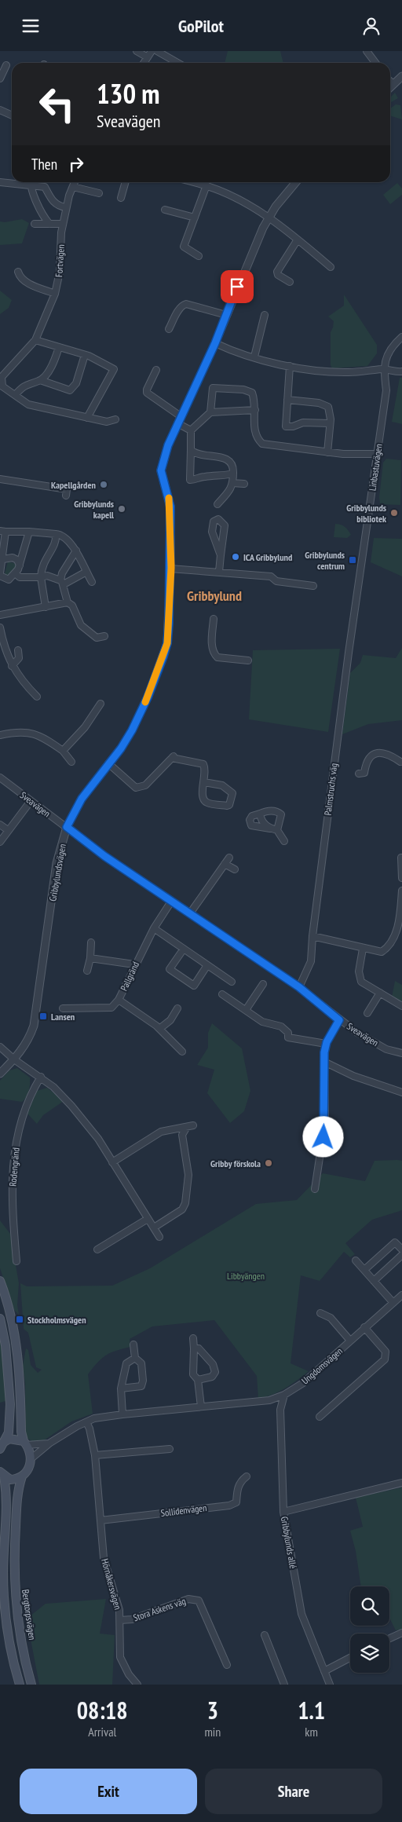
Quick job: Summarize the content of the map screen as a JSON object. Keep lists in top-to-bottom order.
{
  "streets": {
    "main road": ["Bergtorpsvägen"],
    "street": [
      "Fortvägen",
      "Linbastuvägen",
      "Palmstruchs väg",
      "Sveavägen",
      "Gribbylundsvägen",
      "Pallgränd",
      "Rodengränd",
      "Ungdomsvägen",
      "Sollidenvägen",
      "Gribbylunds allé",
      "Hörnåkersvägen",
      "Stora Askens väg"
    ]
  },
  "crossings": [
    ["Linbastuvägen", "Palmstruchs väg"],
    ["Palmstruchs väg", "Sveavägen"],
    ["Sveavägen", "Gribbylundsvägen"],
    ["Sveavägen", "Pallgränd"],
    ["Ungdomsvägen", "Gribbylunds allé"],
    ["Ungdomsvägen", "Hörnåkersvägen"],
    ["Ungdomsvägen", "Bergtorpsvägen"],
    ["Sollidenvägen", "Hörnåkersvägen"],
    ["Hörnåkersvägen", "Stora Askens väg"]
  ],
  "districts": ["Gribbylund"],
  "parks": ["Libbyängen"],
  "places": {
    "other": [
      "Kapellgården",
      "Gribbylunds kapell",
      "Gribbylunds bibliotek",
      "ICA Gribbylund",
      "Gribby förskola"
    ],
    "transit": ["Gribbylunds centrum", "Lansen", "Stockholmsvägen"]
  },
  "page": {
    "header": "GoPilot",
    "turn": ["130 m", "Sveavägen"],
    "then": "Then",
    "eta": [
      "08:18",
      "Arrival",
      "3",
      "min",
      "1.1",
      "km"
    ],
    "buttons": ["Exit", "Share"]
  }
}
